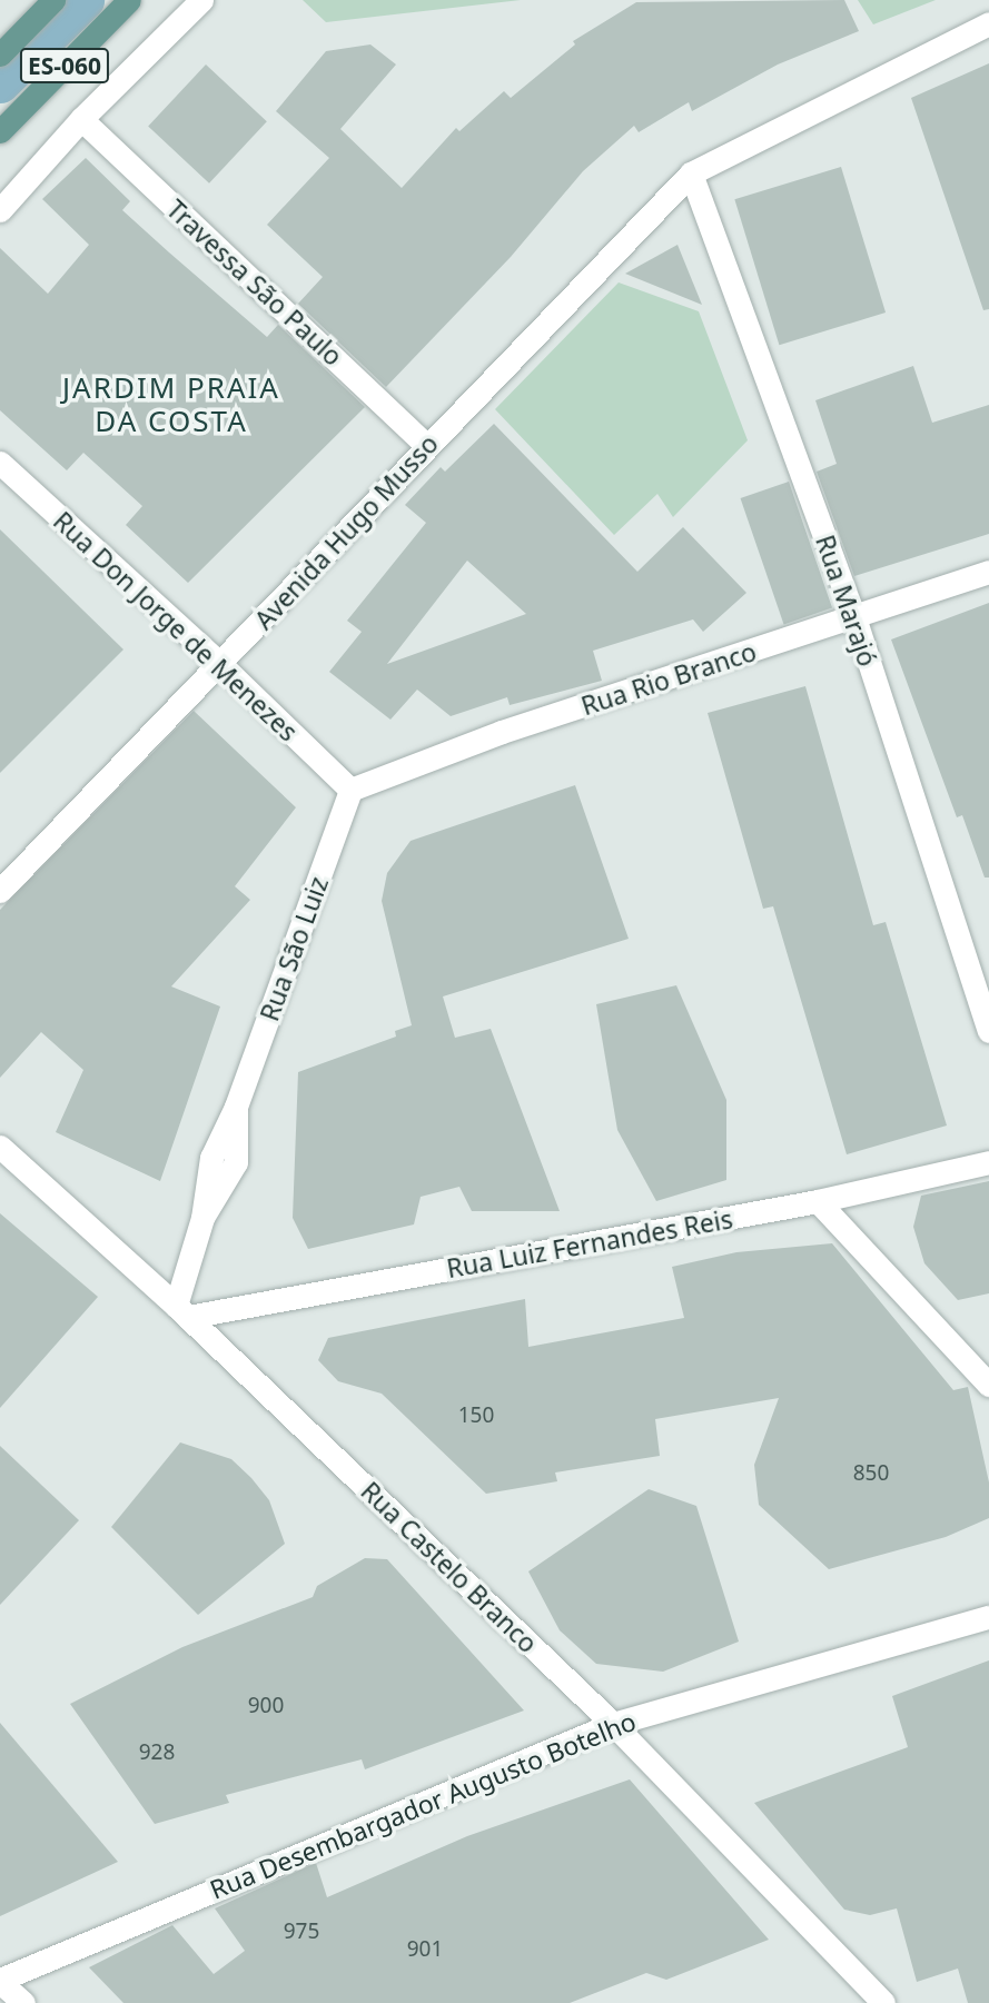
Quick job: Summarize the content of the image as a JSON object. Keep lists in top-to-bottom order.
{
  "streets": {
    "main road": ["ES-060"],
    "street": [
      "Travessa São Paulo",
      "Avenida Hugo Musso",
      "Rua Marajó",
      "Rua Don Jorge de Menezes",
      "Rua Rio Branco",
      "Rua São Luiz",
      "Rua Luiz Fernandes Reis",
      "Rua Castelo Branco",
      "Rua Desembargador Augusto Botelho"
    ]
  },
  "crossings": [
    ["Travessa São Paulo", "Avenida Hugo Musso"],
    ["Avenida Hugo Musso", "Rua Marajó"],
    ["Avenida Hugo Musso", "Rua Don Jorge de Menezes"],
    ["Rua Marajó", "Rua Rio Branco"],
    ["Rua Don Jorge de Menezes", "Rua Rio Branco"],
    ["Rua Don Jorge de Menezes", "Rua São Luiz"],
    ["Rua Rio Branco", "Rua São Luiz"],
    ["Rua São Luiz", "Rua Luiz Fernandes Reis"],
    ["Rua São Luiz", "Rua Castelo Branco"],
    ["Rua Luiz Fernandes Reis", "Rua Castelo Branco"],
    ["Rua Castelo Branco", "Rua Desembargador Augusto Botelho"]
  ],
  "districts": ["JARDIM PRAIA DA COSTA"],
  "house_numbers": [
    "150",
    "850",
    "900",
    "928",
    "975",
    "901"
  ]
}
